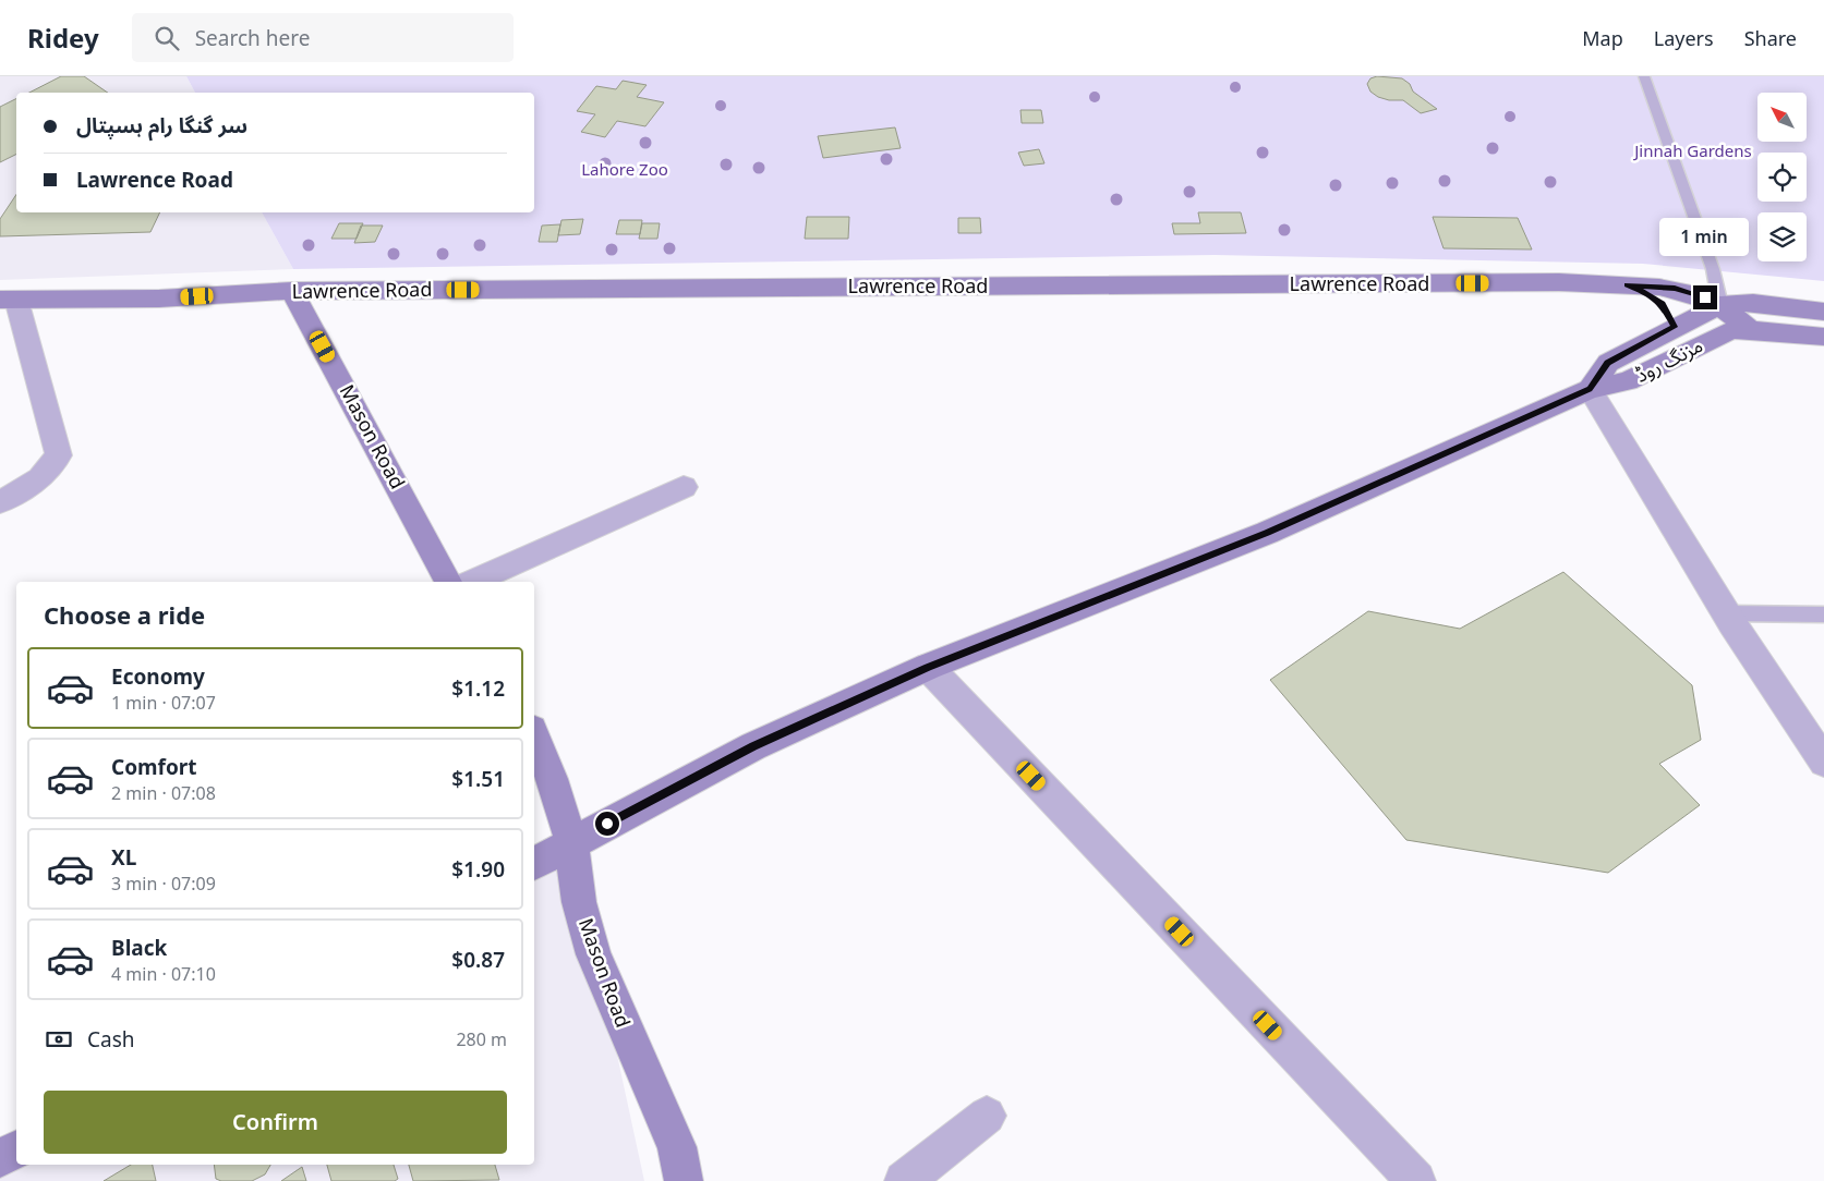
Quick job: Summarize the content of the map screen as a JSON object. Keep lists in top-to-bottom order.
{
  "streets": {
    "main road": ["Lawrence Road", "مزنگ روڈ", "Mason Road"]
  },
  "crossings": [
    ["Lawrence Road", "مزنگ روڈ"],
    ["Lawrence Road", "Mason Road"],
    ["مزنگ روڈ", "Mason Road"]
  ],
  "parks": ["Jinnah Gardens", "Lahore Zoo"],
  "north": "top left",
  "page": {
    "header": "Ridey",
    "search": "Search here",
    "nav": ["Map", "Layers", "Share"],
    "banner": ["سر گنگا رام ہسپتال", "Lawrence Road"],
    "bubble": "1 min",
    "heading": "Choose a ride",
    "list": [
      {
        "name": "Economy",
        "note": "1 min · 07:07",
        "value": "$1.12"
      },
      {
        "name": "Comfort",
        "note": "2 min · 07:08",
        "value": "$1.51"
      },
      {
        "name": "XL",
        "note": "3 min · 07:09",
        "value": "$1.90"
      },
      {
        "name": "Black",
        "note": "4 min · 07:10",
        "value": "$0.87"
      }
    ],
    "pay": ["Cash", "280 m"],
    "buttons": "Confirm"
  }
}
